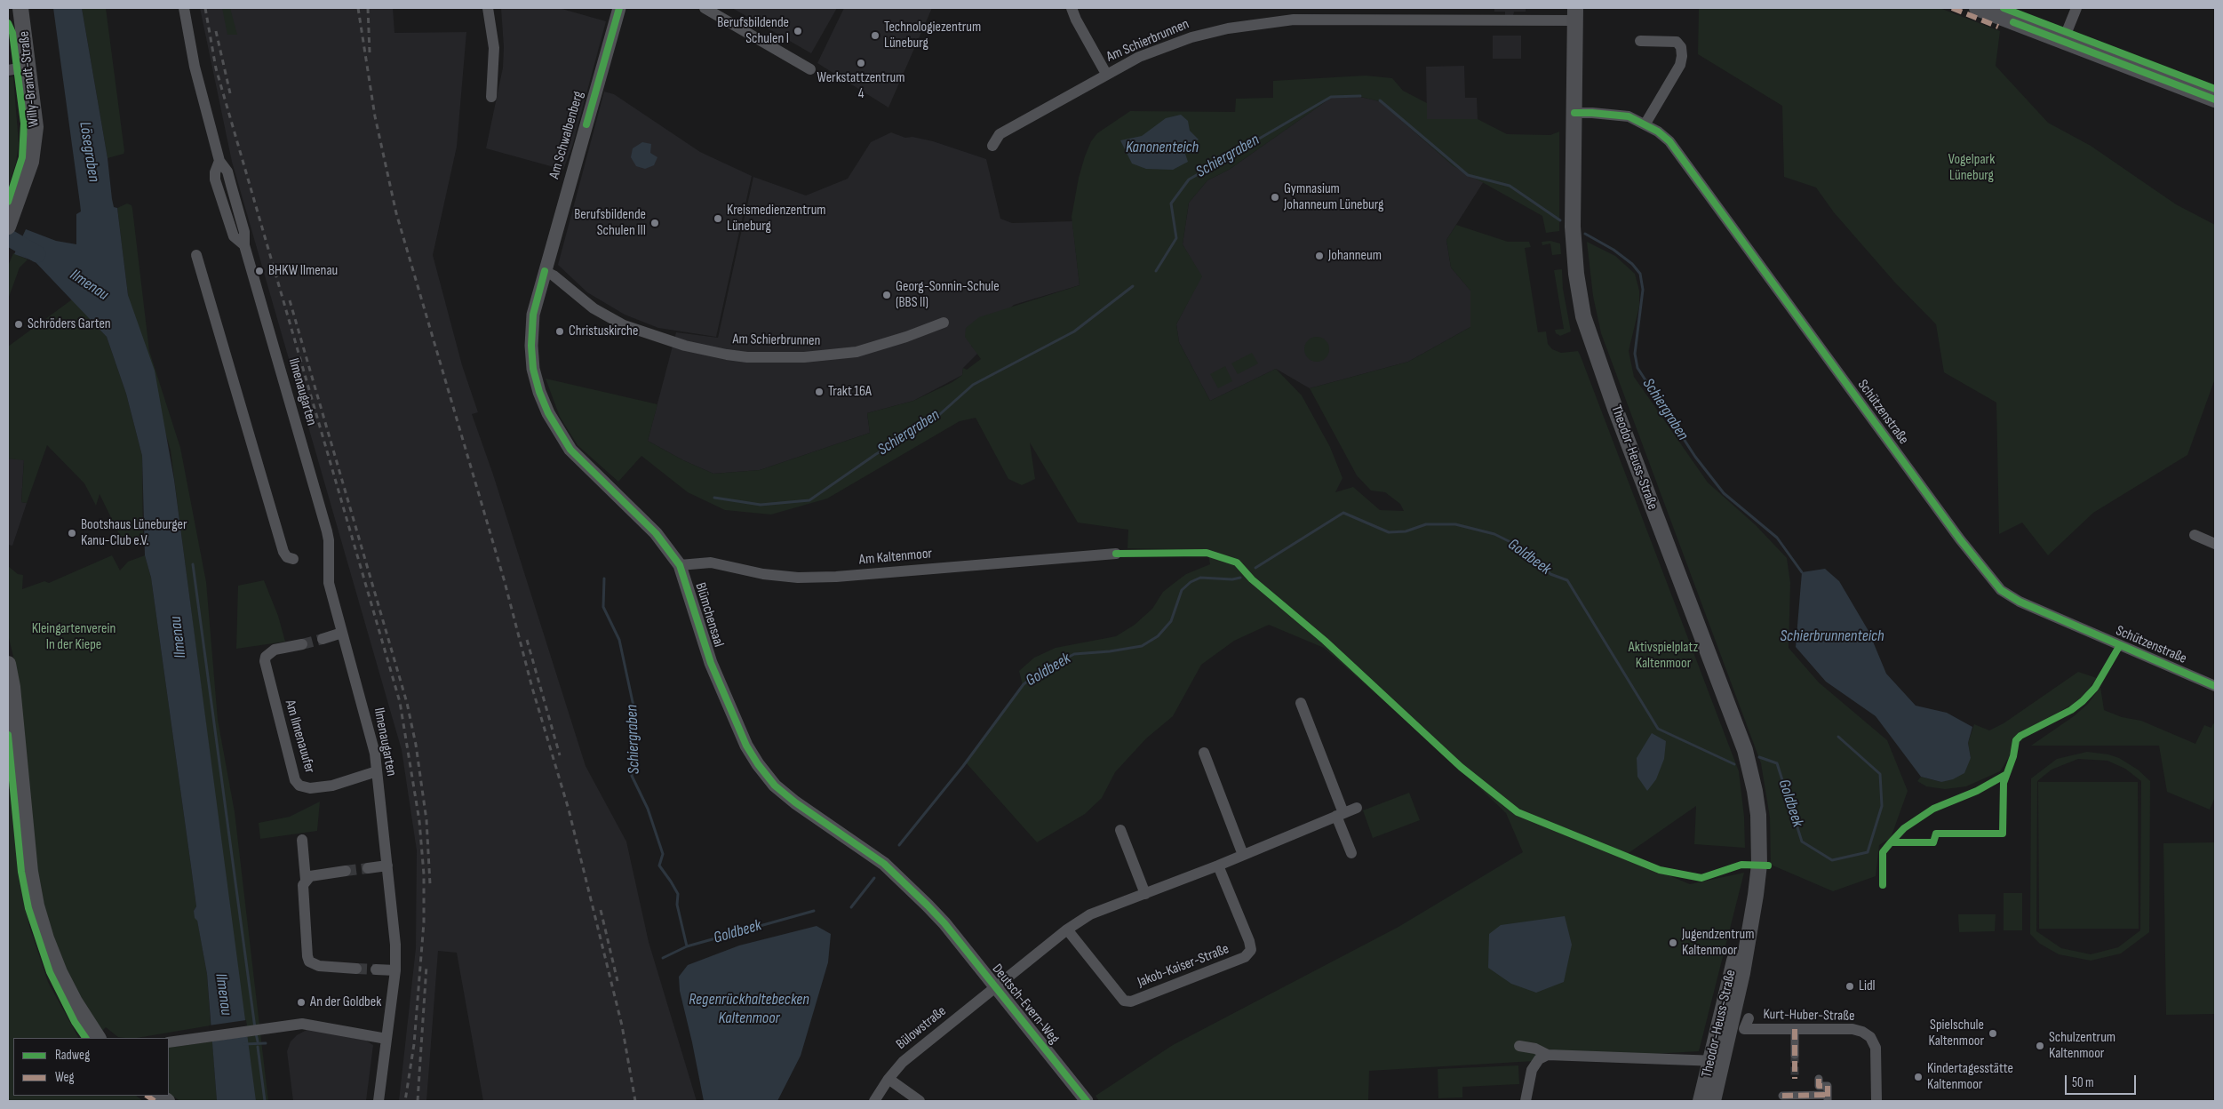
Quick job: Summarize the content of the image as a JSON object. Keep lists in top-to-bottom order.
{
  "streets": {
    "main road": ["Willy-Brandt-Straße", "Theodor-Heuss-Straße"],
    "street": [
      "Am Schierbrunnen",
      "Am Schwalbenberg",
      "Ilmenaugarten",
      "Schützenstraße",
      "Am Kaltenmoor",
      "Blümchensaal",
      "Am Ilmenauufer",
      "Jakob-Kaiser-Straße",
      "Deutsch-Evern-Weg",
      "Kurt-Huber-Straße",
      "Bülowstraße"
    ]
  },
  "crossings": [
    ["Am Schierbrunnen", "Am Schwalbenberg"],
    ["Am Schierbrunnen", "Theodor-Heuss-Straße"],
    ["Am Schierbrunnen", "Blümchensaal"],
    ["Am Schwalbenberg", "Blümchensaal"],
    ["Ilmenaugarten", "Am Ilmenauufer"],
    ["Schützenstraße", "Theodor-Heuss-Straße"],
    ["Am Kaltenmoor", "Blümchensaal"],
    ["Blümchensaal", "Deutsch-Evern-Weg"],
    ["Jakob-Kaiser-Straße", "Bülowstraße"],
    ["Deutsch-Evern-Weg", "Bülowstraße"]
  ],
  "water": [
    "Kanonenteich",
    "Lösegraben",
    "Schiergraben",
    "Ilmenau",
    "Goldbeek",
    "Schierbrunnenteich",
    "Regenrückhaltebecken Kaltenmoor"
  ],
  "parks": ["Vogelpark Lüneburg", "Kleingartenverein In der Kiepe", "Aktivspielplatz Kaltenmoor"],
  "places": [
    "Berufsbildende Schulen I",
    "Technologiezentrum Lüneburg",
    "Werkstattzentrum 4",
    "Gymnasium Johanneum Lüneburg",
    "Kreismedienzentrum Lüneburg",
    "Berufsbildende Schulen III",
    "Johanneum",
    "BHKW Ilmenau",
    "Georg-Sonnin-Schule (BBS II)",
    "Schröders Garten",
    "Christuskirche",
    "Trakt 16A",
    "Bootshaus Lüneburger Kanu-Club e.V.",
    "Jugendzentrum Kaltenmoor",
    "Lidl",
    "An der Goldbek",
    "Spielschule Kaltenmoor",
    "Schulzentrum Kaltenmoor",
    "Kindertagesstätte Kaltenmoor"
  ],
  "legend": ["Radweg", "Weg"],
  "scale_bar": "50 m"
}
